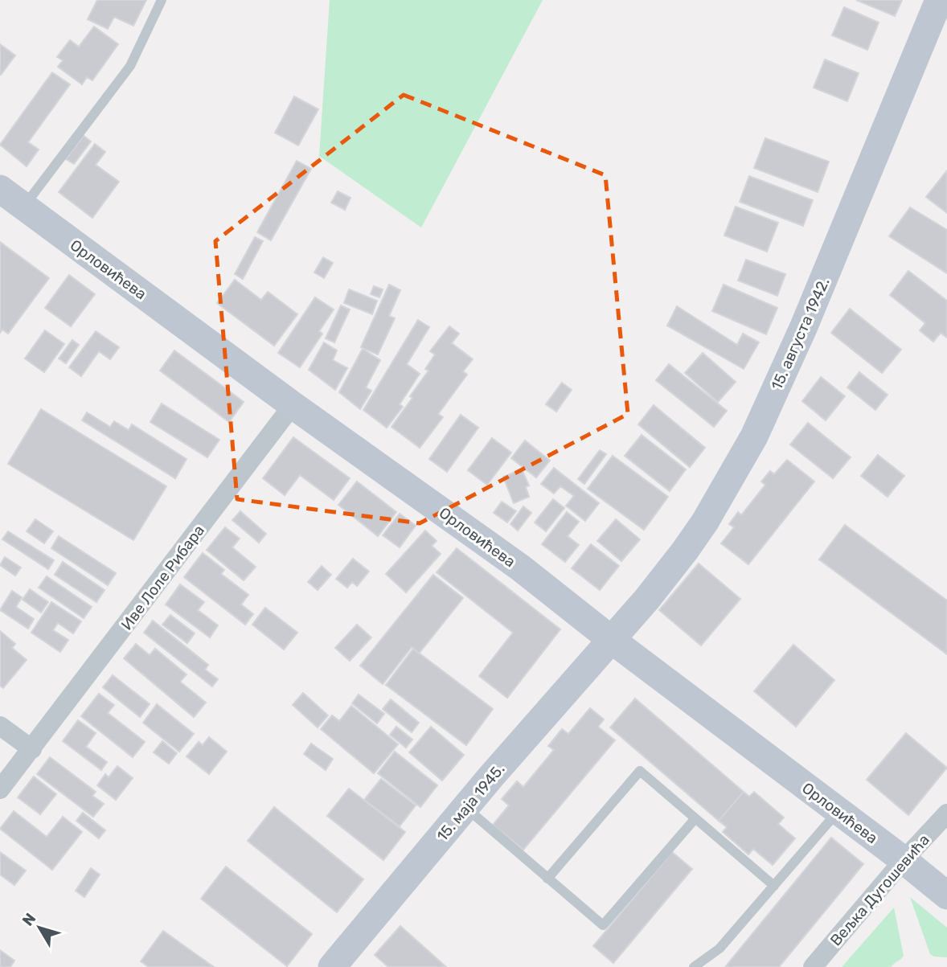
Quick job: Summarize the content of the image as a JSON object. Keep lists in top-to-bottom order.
{
  "streets": {
    "street": [
      "Орловићева",
      "15. августа 1942.",
      "Иве Лоле Рибара",
      "15. маја 1945.",
      "Вељка Дугошевића"
    ]
  },
  "crossings": [
    ["Орловићева", "15. августа 1942."],
    ["Орловићева", "Иве Лоле Рибара"],
    ["Орловићева", "15. маја 1945."],
    ["Орловићева", "Вељка Дугошевића"],
    ["15. августа 1942.", "15. маја 1945."]
  ],
  "north": "top left"
}
